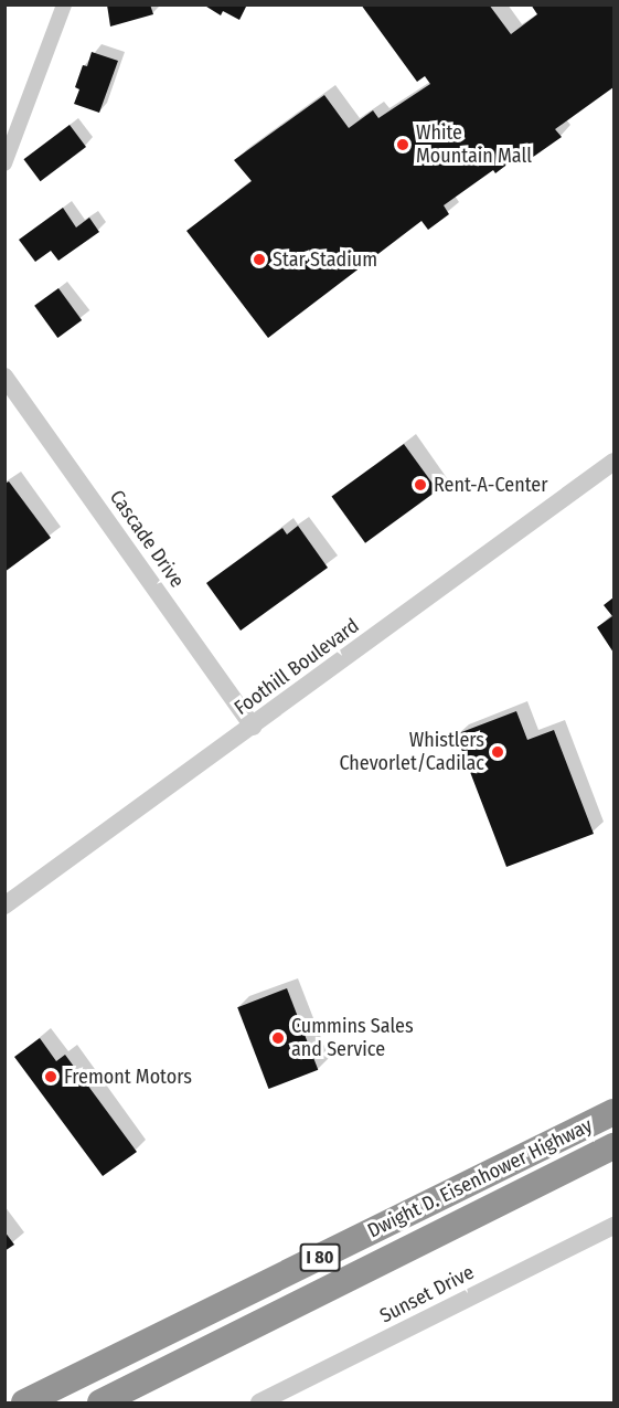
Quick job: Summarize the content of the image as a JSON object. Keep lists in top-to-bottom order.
{
  "streets": {
    "highway": ["Dwight D. Eisenhower Highway", "I 80"],
    "street": ["Cascade Drive", "Foothill Boulevard", "Sunset Drive"]
  },
  "crossings": [
    ["Cascade Drive", "Foothill Boulevard"]
  ],
  "places": [
    "White Mountain Mall",
    "Star Stadium",
    "Rent-A-Center",
    "Whistlers Chevorlet/Cadilac",
    "Cummins Sales and Service",
    "Fremont Motors"
  ]
}
